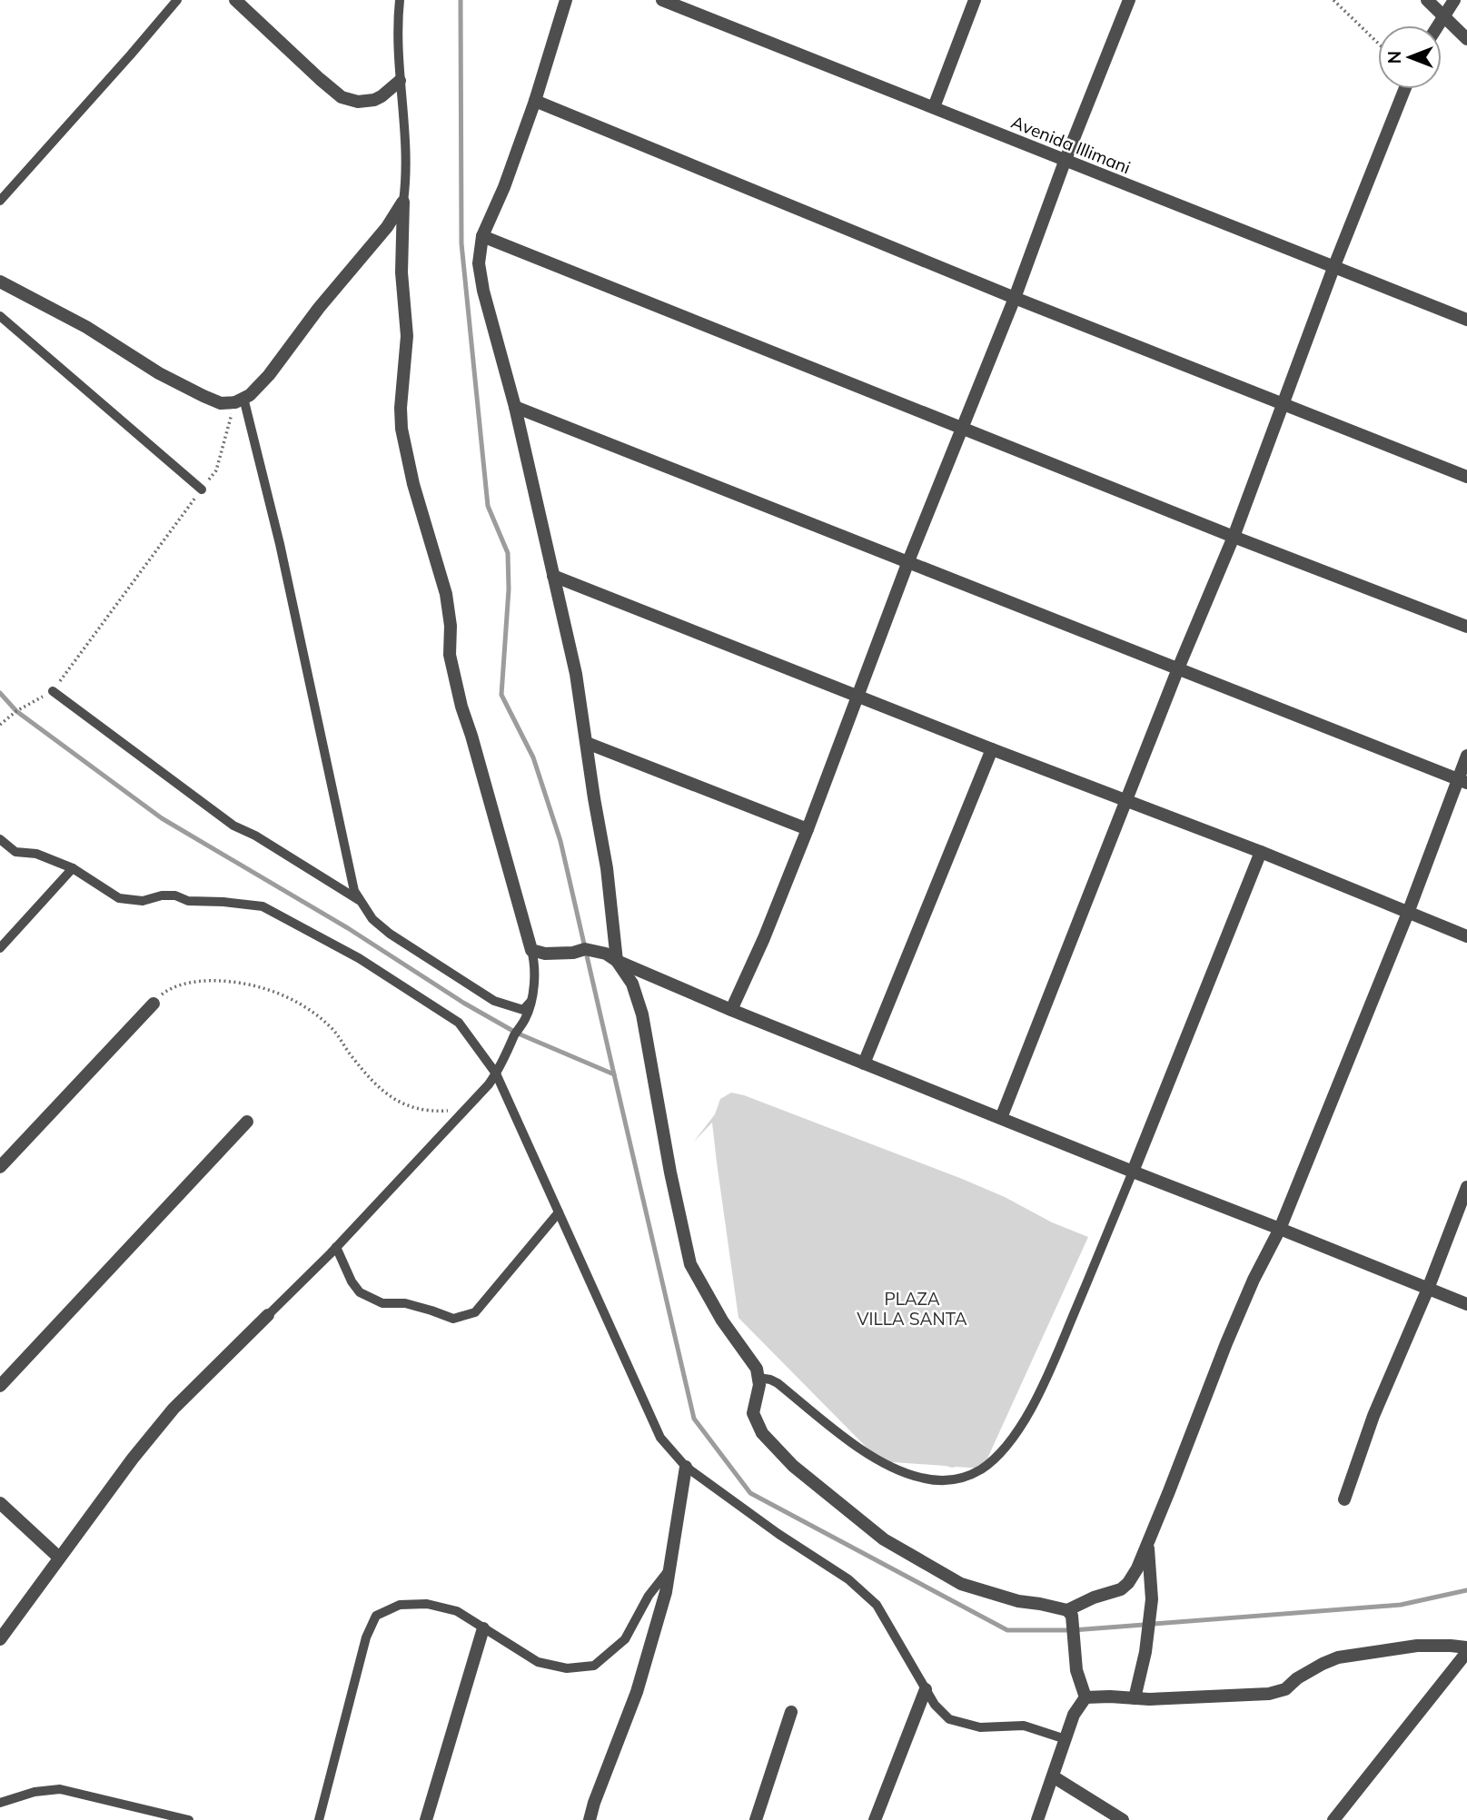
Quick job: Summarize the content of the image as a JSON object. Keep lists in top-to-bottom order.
{
  "streets": {
    "street": ["Avenida Illimani"]
  },
  "parks": ["PLAZA VILLA SANTA"],
  "north": "left"
}
